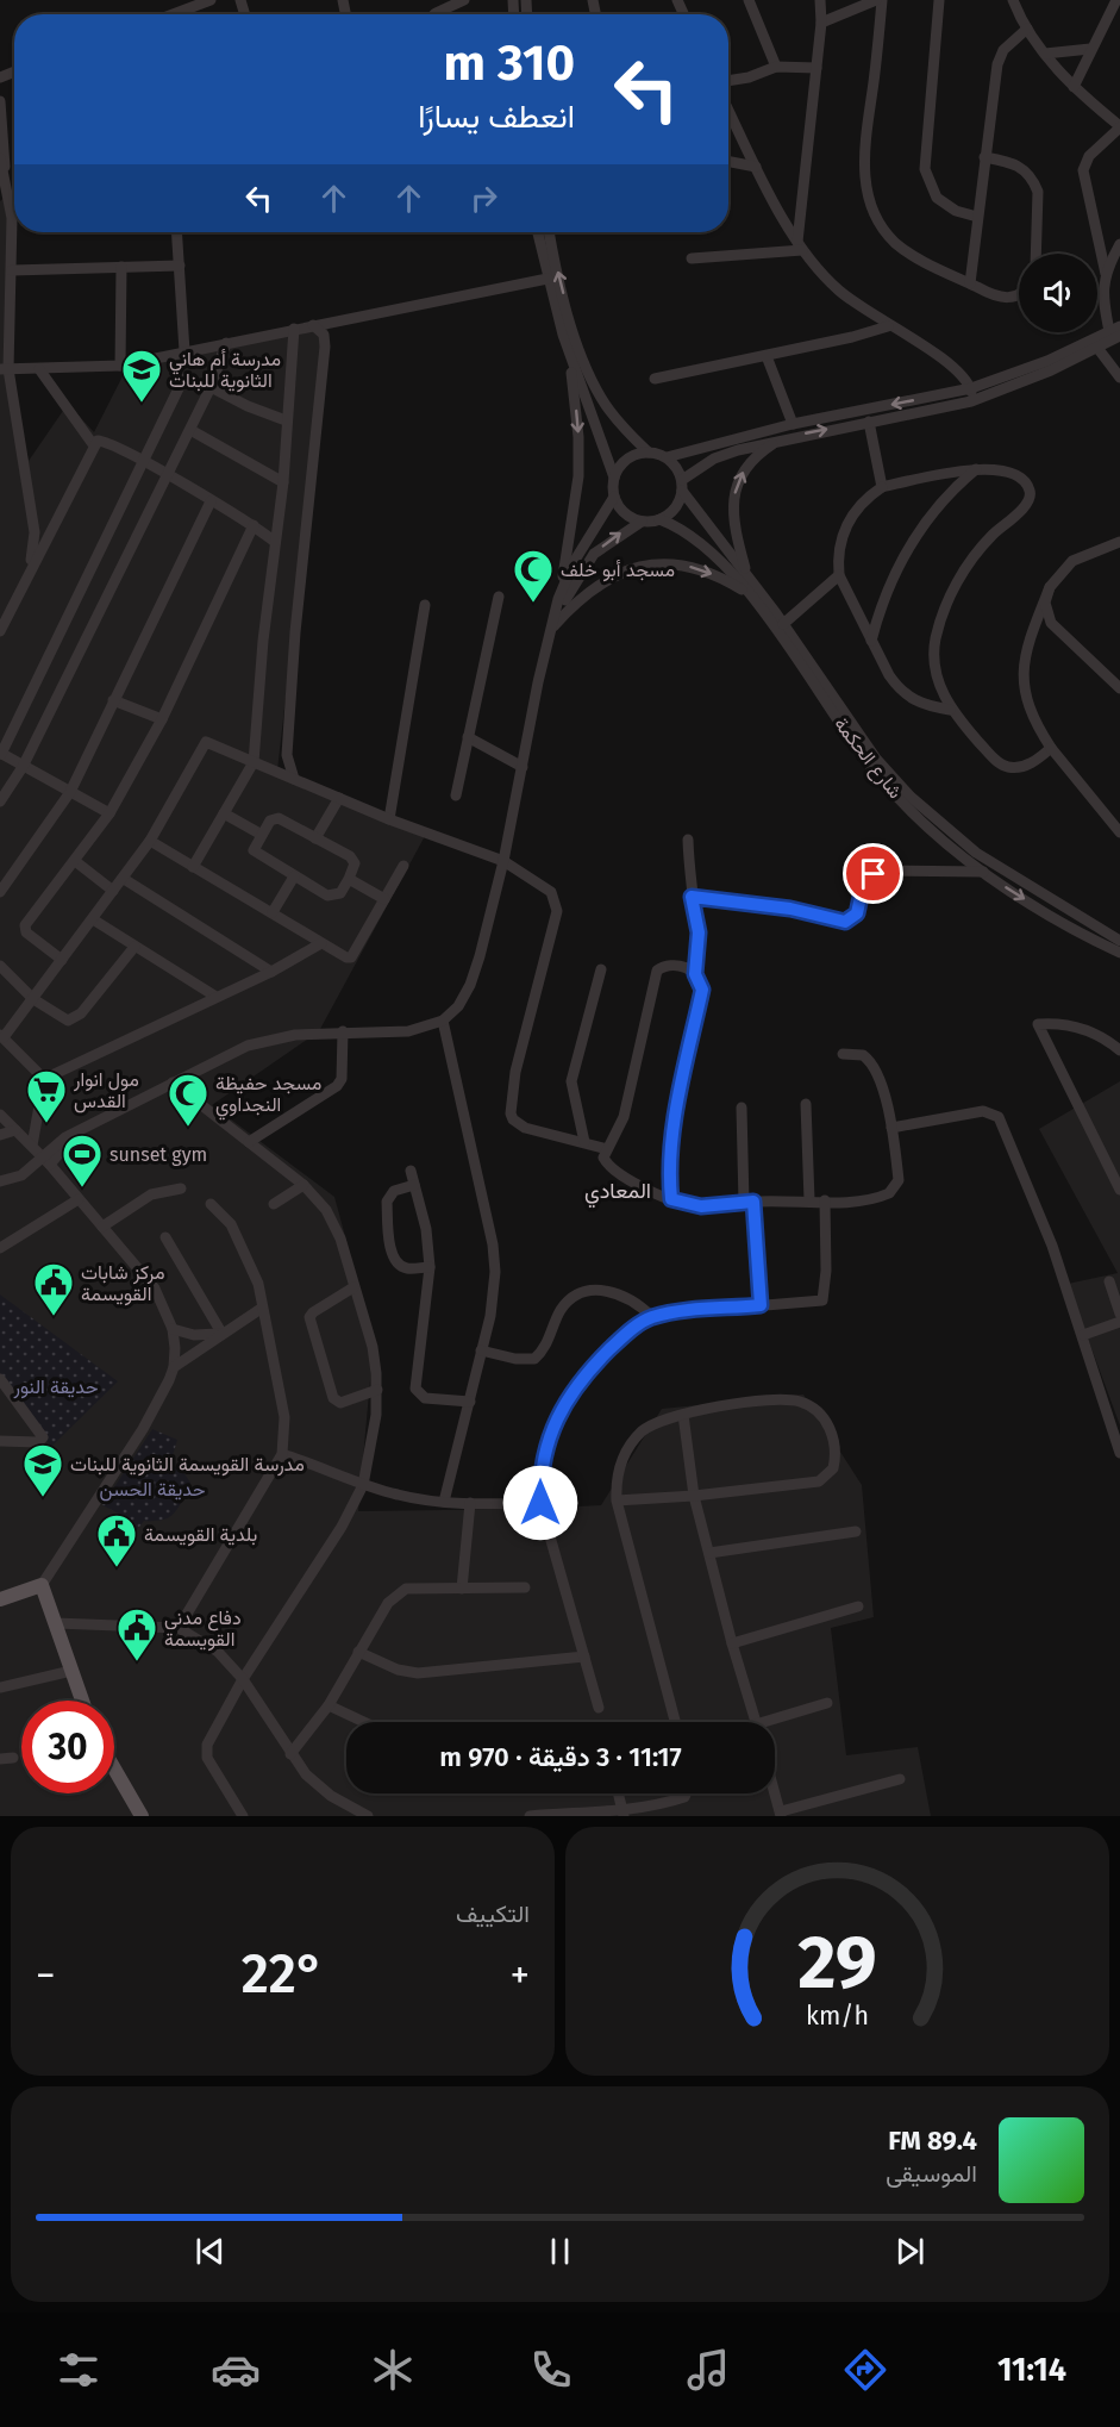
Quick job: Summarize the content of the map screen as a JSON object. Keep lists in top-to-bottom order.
{
  "streets": {
    "street": ["شارع الحكمة"]
  },
  "districts": ["المعادي"],
  "parks": ["حديقة النور", "حديقة الحسن"],
  "places": {
    "school or university": ["مدرسة أم هاني الثانوية للبنات", "مدرسة القويسمة الثانوية للبنات"],
    "mosque": ["مسجد أبو خلف", "مسجد حفيظة النجداوي"],
    "supermarket": ["مول انوار القدس"],
    "sports": ["sunset gym"],
    "public building": ["مركز شابات القويسمة", "بلدية القويسمة", "دفاع مدني القويسمة"]
  },
  "page": {
    "turn": ["310 m", "انعطف يسارًا"],
    "limit": "30",
    "trip": "11:17 · 3 دقيقة · 970 m",
    "tile": "التكييف",
    "heat": ["−", "22°", "+"],
    "song": ["89.4 FM", "الموسيقى"],
    "tabs": "11:14",
    "gauge": ["29", "km/h"]
  }
}
